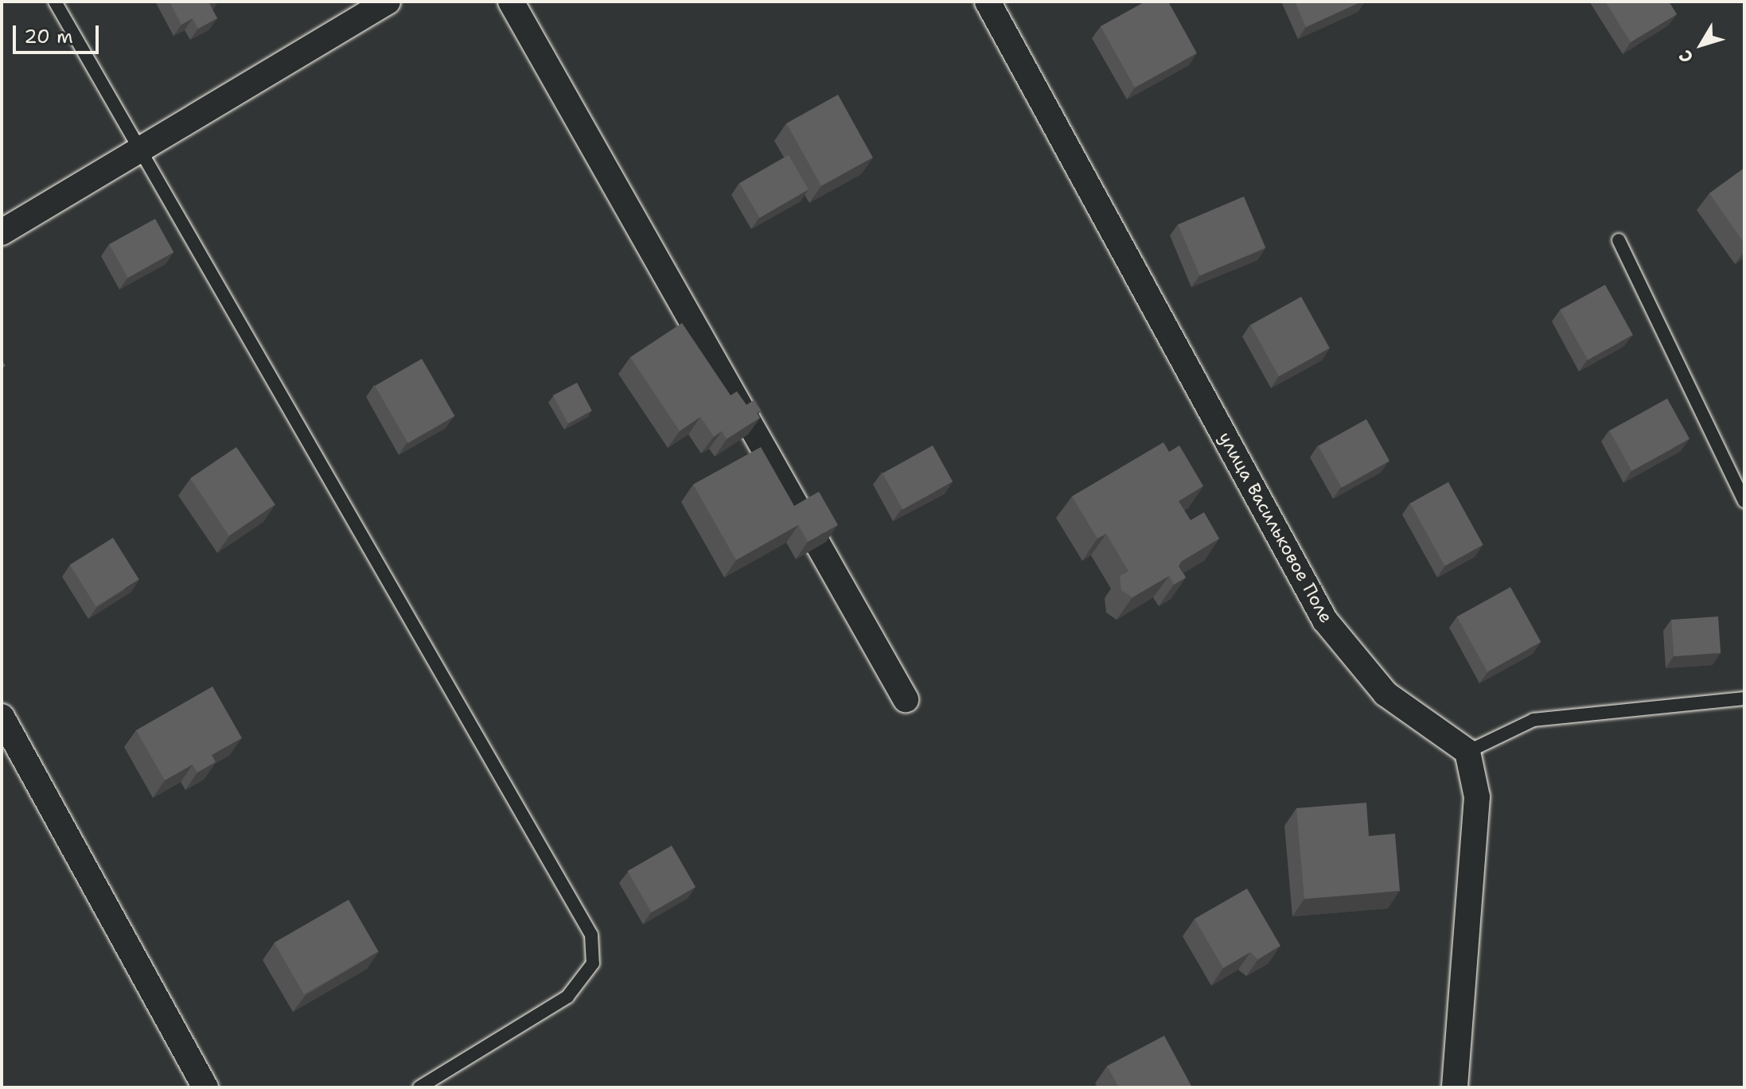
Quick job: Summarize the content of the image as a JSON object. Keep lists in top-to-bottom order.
{
  "streets": {
    "street": ["улица Васильковое Поле"]
  },
  "scale_bar": "20 m",
  "north": "bottom left"
}
